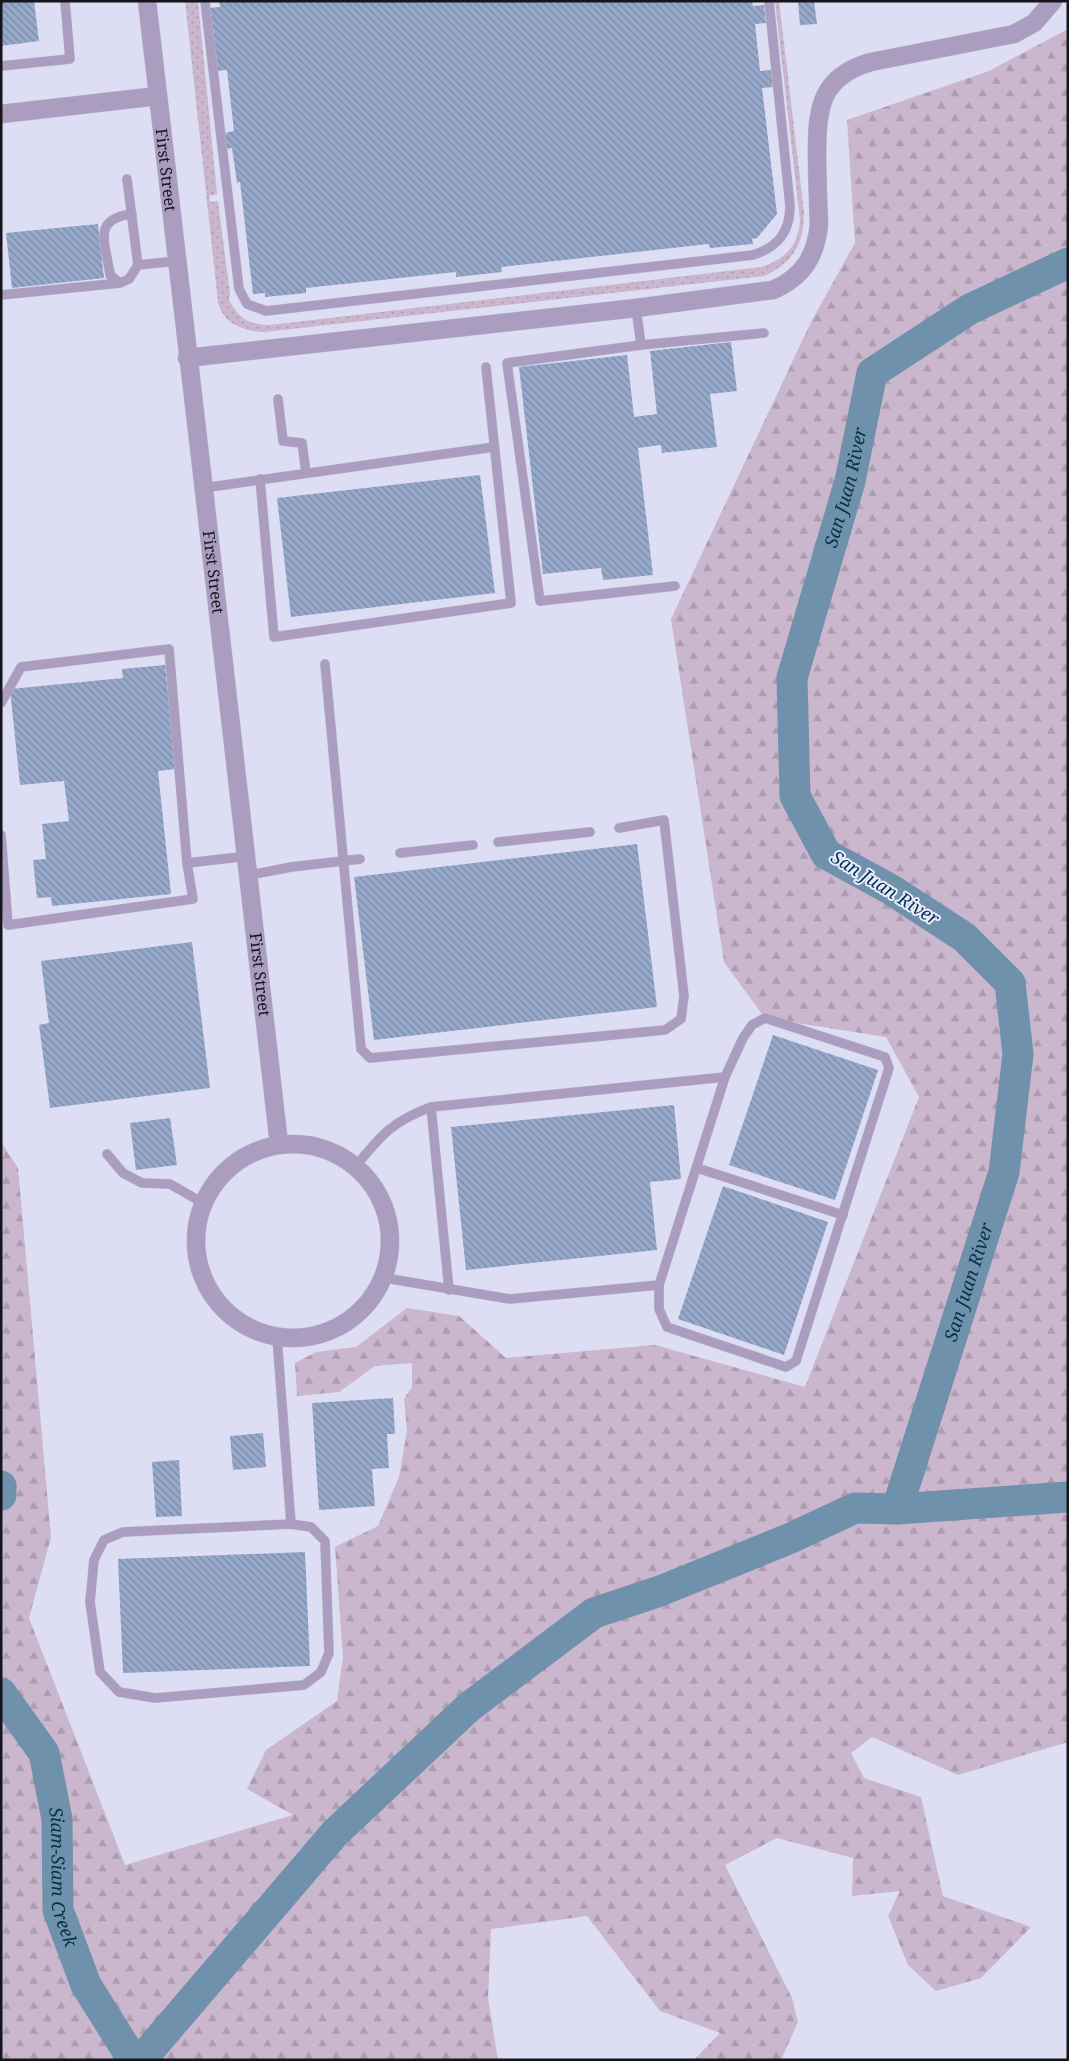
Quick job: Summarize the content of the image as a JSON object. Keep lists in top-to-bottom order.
{
  "streets": {
    "street": ["First Street"]
  },
  "water": ["San Juan River", "Siam-Siam Creek"]
}
